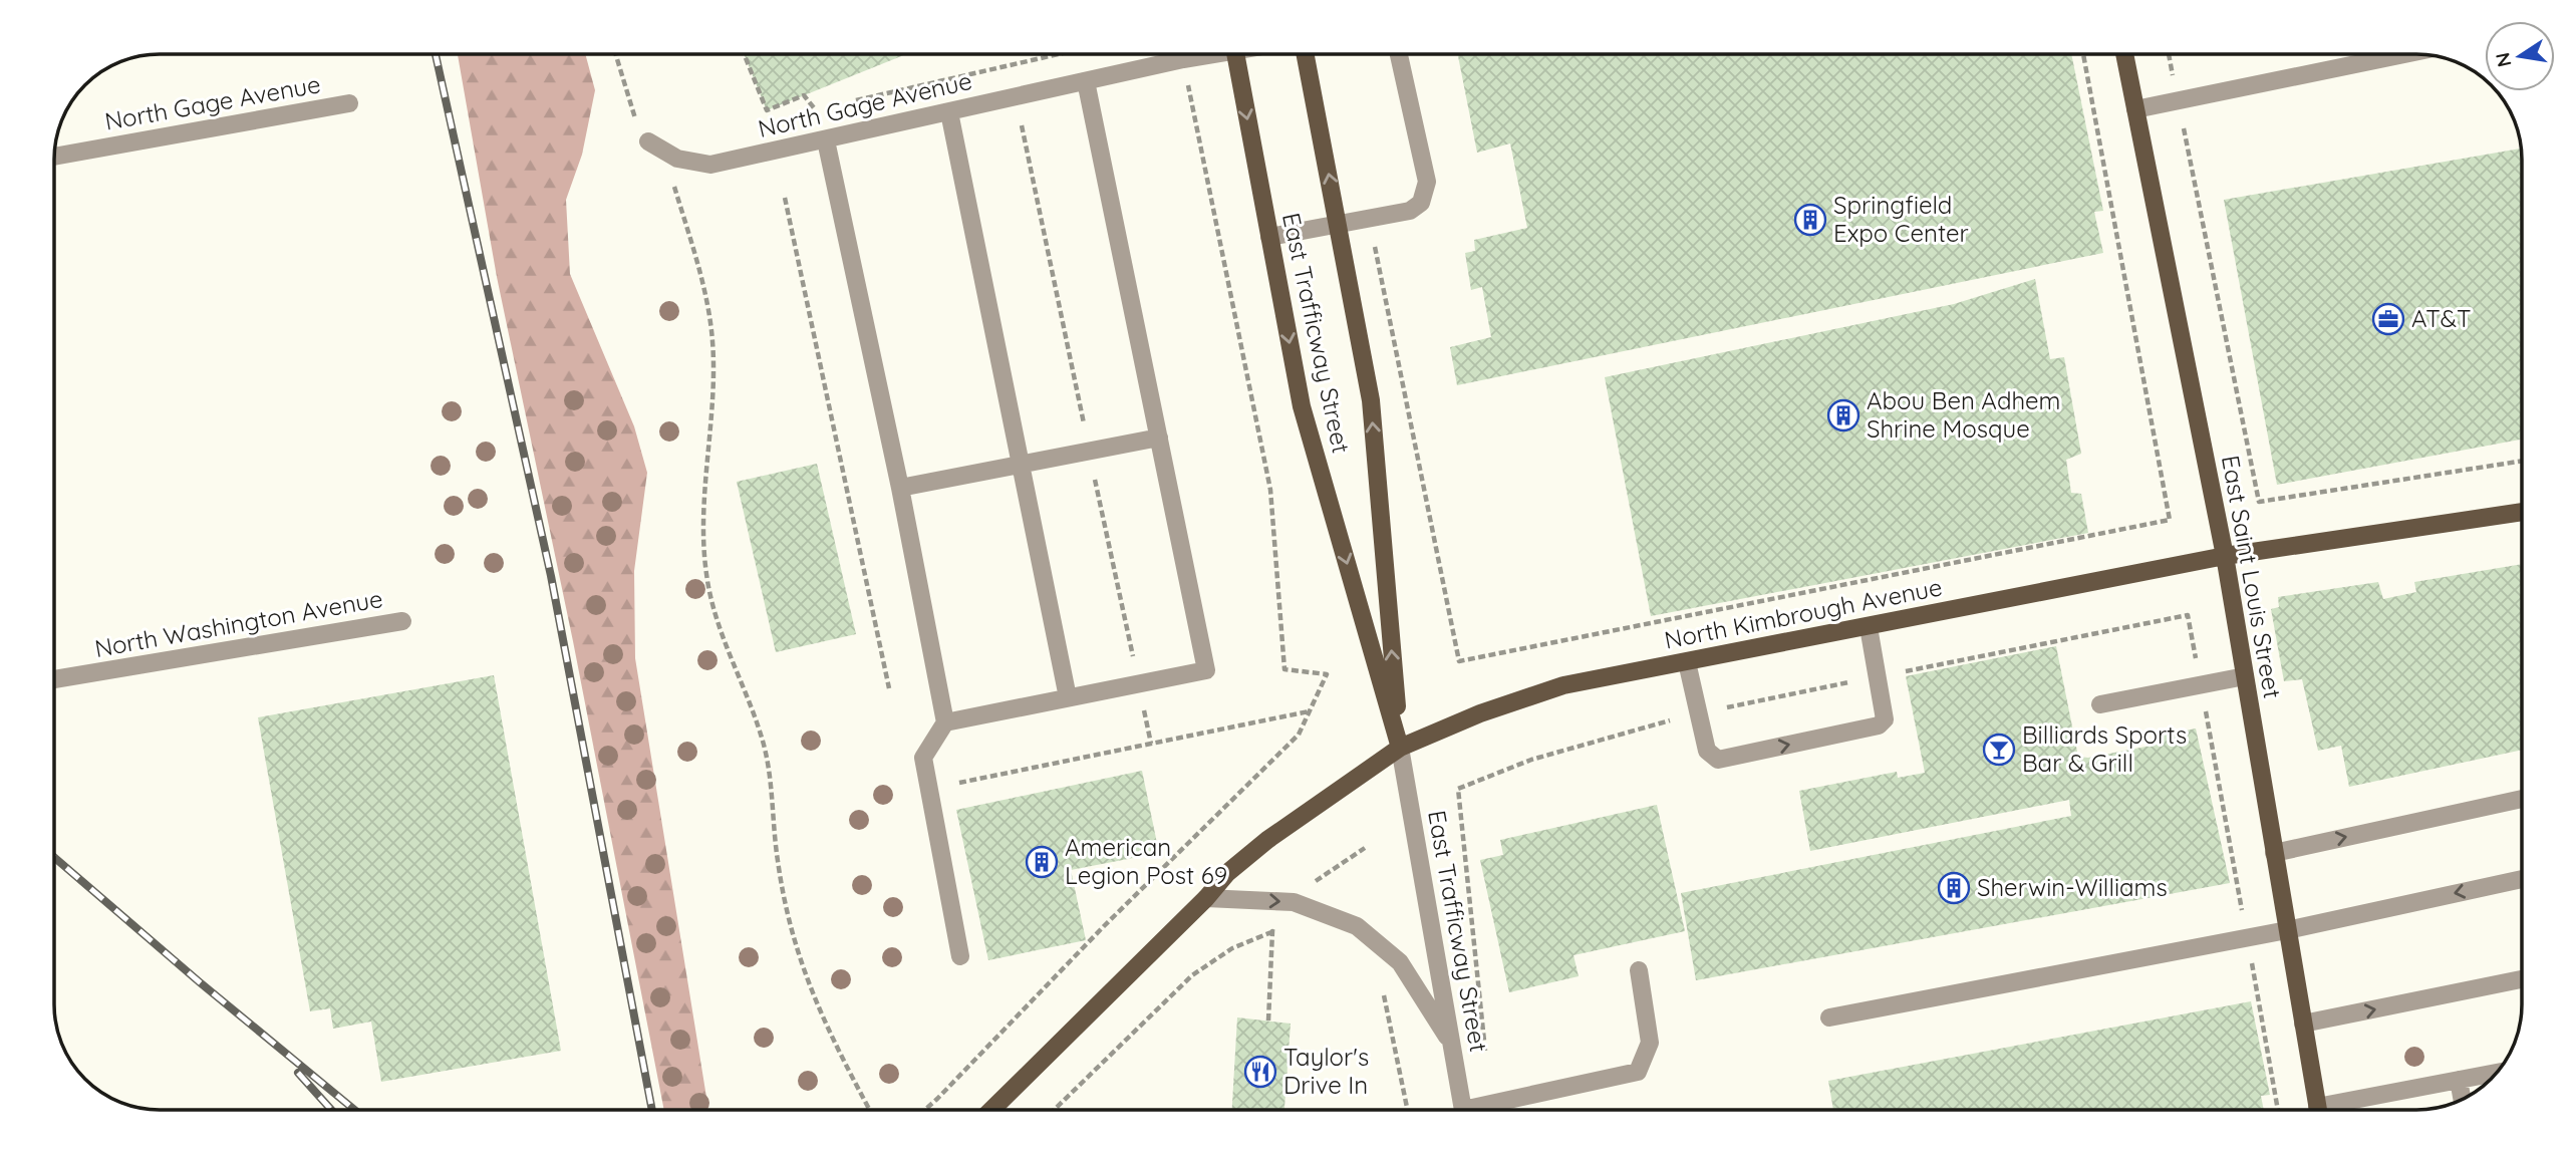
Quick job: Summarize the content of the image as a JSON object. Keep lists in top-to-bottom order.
{
  "streets": {
    "main road": ["East Trafficway Street", "East Saint Louis Street", "North Kimbrough Avenue"],
    "street": ["North Gage Avenue", "North Washington Avenue"]
  },
  "crossings": [
    ["East Trafficway Street", "North Kimbrough Avenue"],
    ["East Saint Louis Street", "North Kimbrough Avenue"]
  ],
  "places": {
    "building": [
      "Springfield Expo Center",
      "Abou Ben Adhem Shrine Mosque",
      "American Legion Post 69",
      "Sherwin-Williams"
    ],
    "office": ["AT&T"],
    "bar": ["Billiards Sports Bar & Grill"],
    "restaurant": ["Taylor's Drive In"]
  },
  "north": "left"
}
